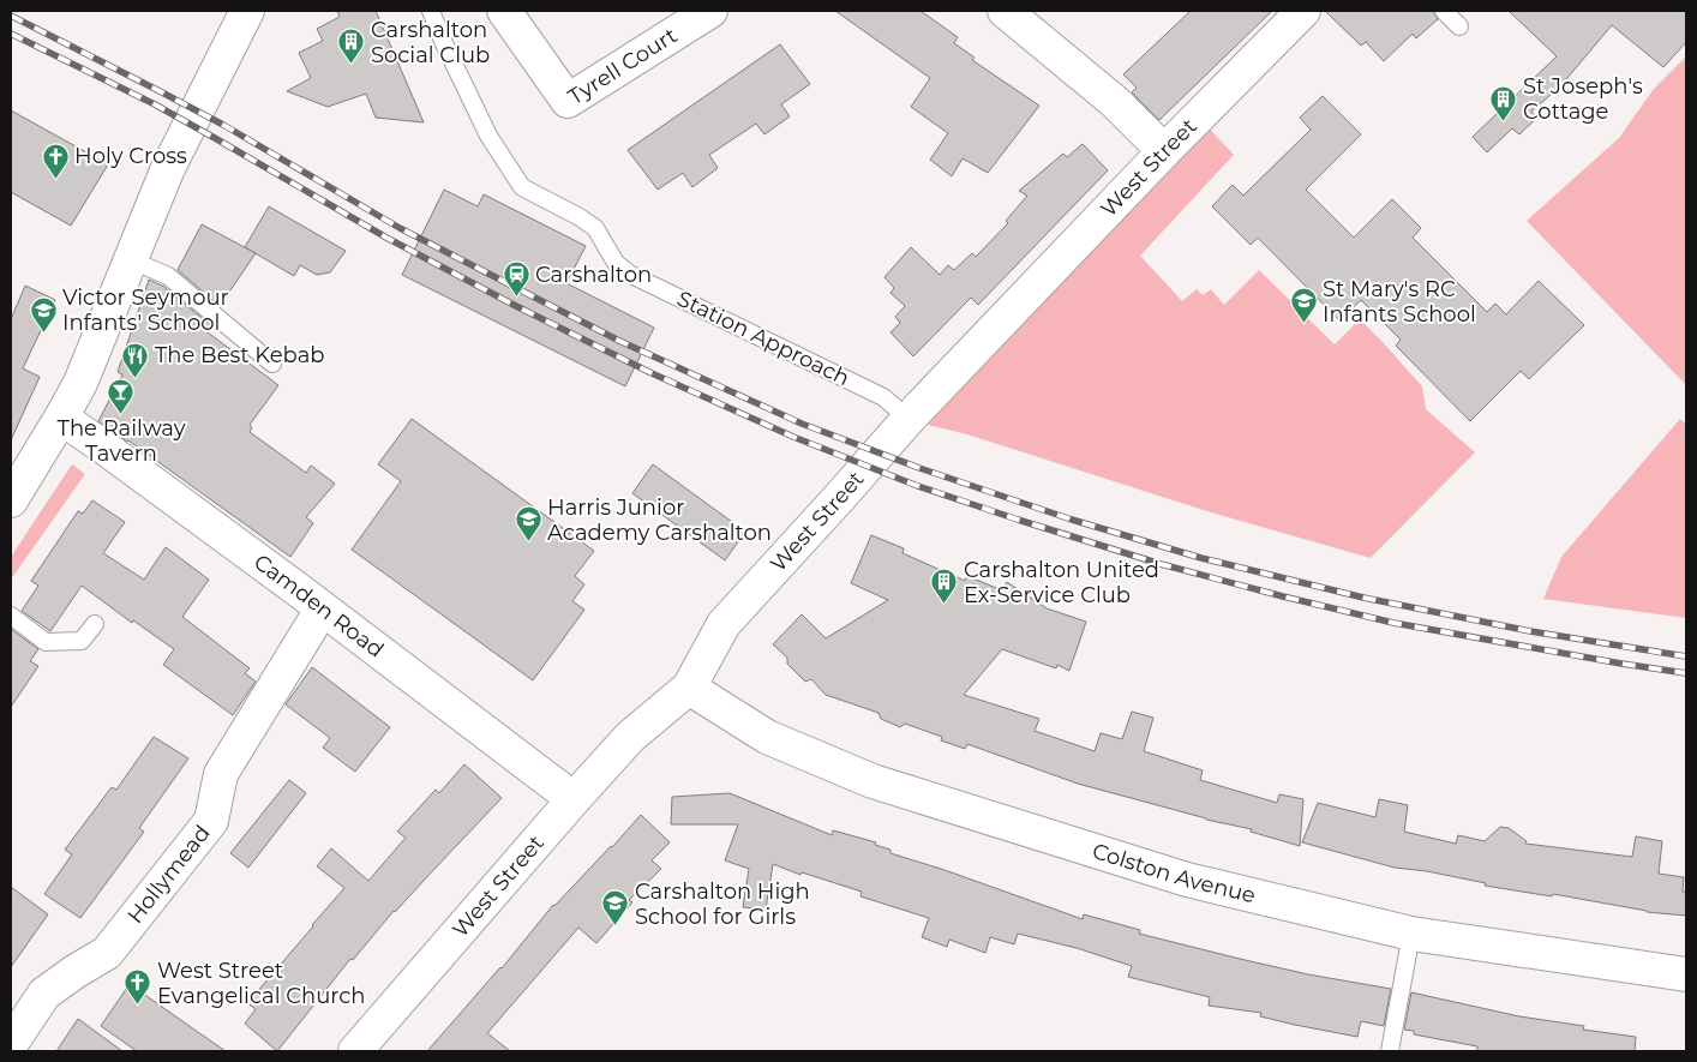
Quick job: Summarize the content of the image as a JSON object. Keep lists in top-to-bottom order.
{
  "streets": {
    "street": [
      "Tyrell Court",
      "West Street",
      "Camden Road",
      "Colston Avenue",
      "Hollymead"
    ],
    "lane": ["Station Approach"]
  },
  "crossings": [
    ["West Street", "Station Approach"],
    ["West Street", "Camden Road"],
    ["West Street", "Colston Avenue"],
    ["Camden Road", "Hollymead"]
  ],
  "places": {
    "building": ["Carshalton Social Club", "St Joseph's Cottage", "Carshalton United Ex-Service Club"],
    "church": ["Holy Cross", "West Street Evangelical Church"],
    "station": ["Carshalton"],
    "school or university": [
      "St Mary's RC Infants School",
      "Victor Seymour Infants' School",
      "Harris Junior Academy Carshalton",
      "Carshalton High School for Girls"
    ],
    "restaurant": ["The Best Kebab"],
    "bar": ["The Railway Tavern"]
  }
}
